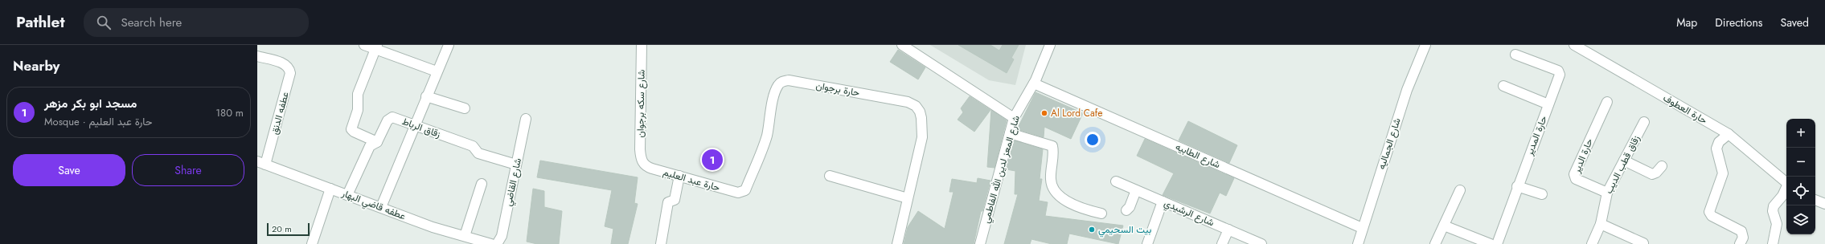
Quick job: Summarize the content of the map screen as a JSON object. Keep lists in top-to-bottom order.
{
  "streets": {
    "street": [
      "حارة برجوان",
      "شارع سكه برجوان",
      "حارة العطوف",
      "عطفه الدنق",
      "زقاق الرباط",
      "حارة المدير",
      "شارع الجماليه",
      "شارع الطابيه",
      "حارة الدير",
      "زقاق قطب الديب",
      "شارع المعز لدين الله الفاطمي",
      "حارة عبد العليم",
      "شارع القاضي",
      "عطفه قاضي البهار",
      "شارع الرشيدي"
    ]
  },
  "crossings": [
    ["حارة برجوان", "حارة عبد العليم"],
    ["شارع سكه برجوان", "حارة عبد العليم"],
    ["عطفه الدنق", "عطفه قاضي البهار"],
    ["زقاق الرباط", "شارع القاضي"],
    ["زقاق الرباط", "عطفه قاضي البهار"],
    ["شارع الجماليه", "شارع الطابيه"],
    ["شارع الطابيه", "شارع المعز لدين الله الفاطمي"],
    ["حارة الدير", "زقاق قطب الديب"]
  ],
  "places": ["Al Lord Cafe", "بيت السحيمي"],
  "scale_bar": "20 m",
  "page": {
    "header": "Pathlet",
    "search": "Search here",
    "nav": ["Map", "Directions", "Saved"],
    "heading": "Nearby",
    "list": [
      {
        "mark": "1",
        "name": "مسجد ابو بكر مزهر",
        "note": "Mosque · حارة عبد العليم",
        "value": "180 m"
      }
    ],
    "map_buttons": ["+", "−"],
    "buttons": ["Save", "Share"],
    "pins": "1",
    "scale": "20 m"
  }
}
